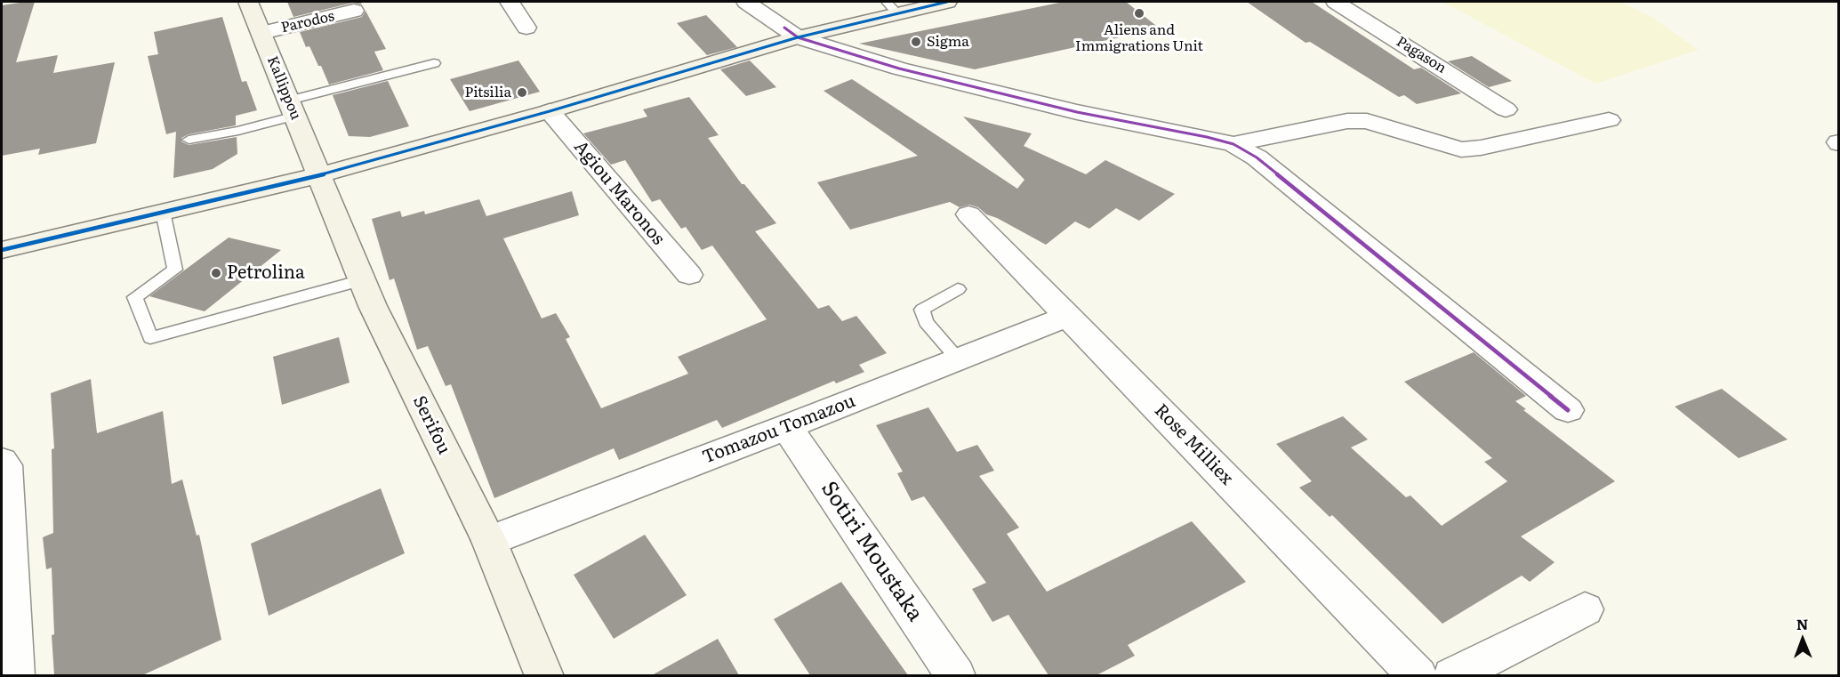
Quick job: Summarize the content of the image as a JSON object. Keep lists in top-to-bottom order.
{
  "streets": {
    "street": [
      "Parodos",
      "Pagason",
      "Kallippou",
      "Agiou Maronos",
      "Serifou",
      "Tomazou Tomazou",
      "Rose Milliex",
      "Sotiri Moustaka"
    ]
  },
  "crossings": [
    ["Parodos", "Kallippou"],
    ["Kallippou", "Serifou"],
    ["Serifou", "Tomazou Tomazou"],
    ["Tomazou Tomazou", "Rose Milliex"],
    ["Tomazou Tomazou", "Sotiri Moustaka"]
  ],
  "places": [
    "Aliens and Immigrations Unit",
    "Sigma",
    "Pitsilia",
    "Petrolina"
  ],
  "north": "top"
}
